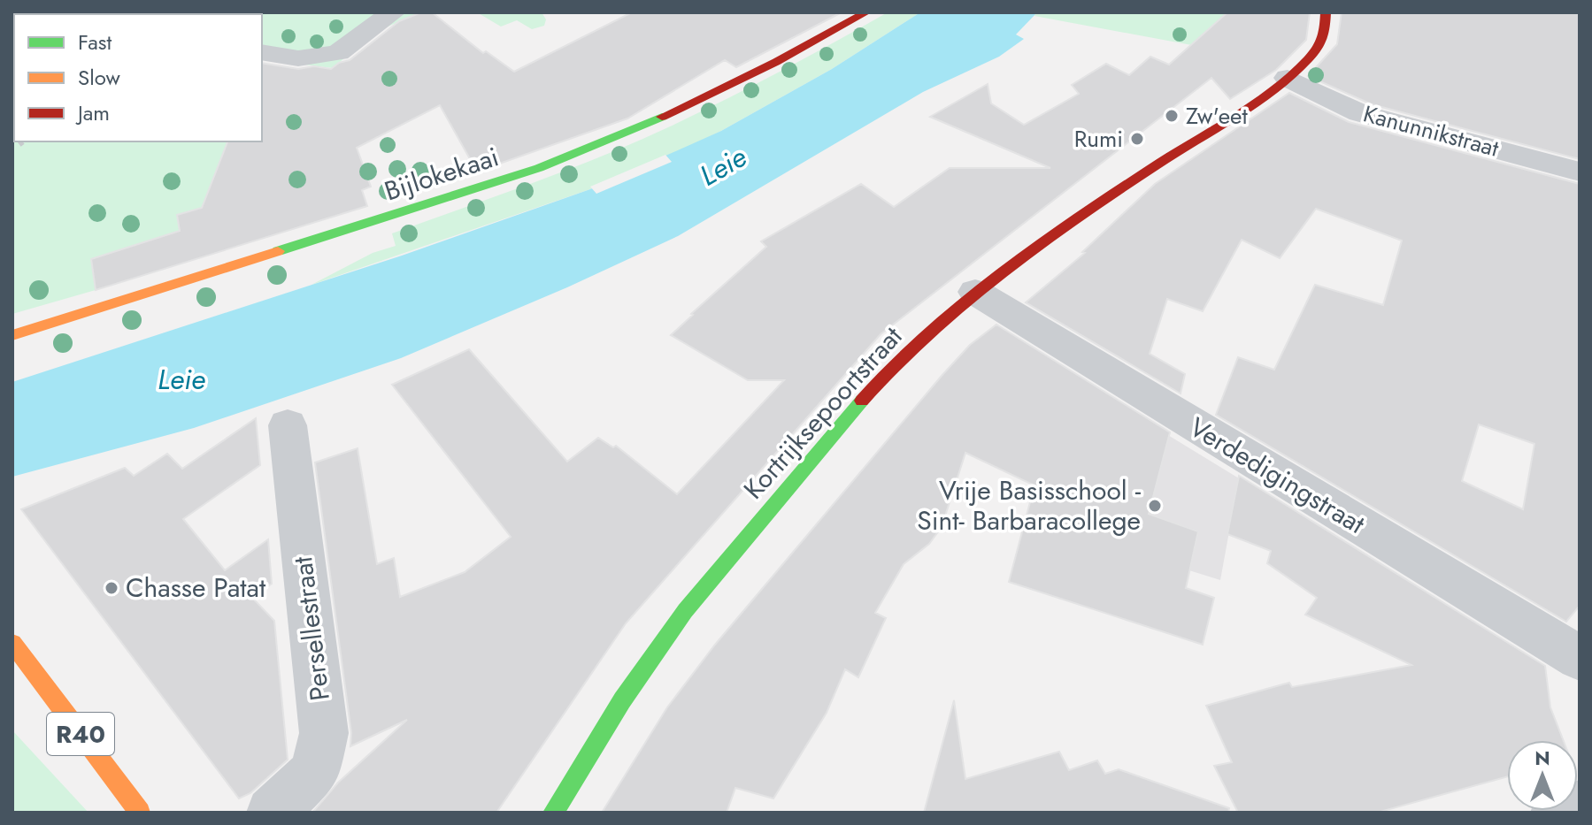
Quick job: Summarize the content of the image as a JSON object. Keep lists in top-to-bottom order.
{
  "streets": {
    "street": [
      "Kanunnikstraat",
      "Bijlokekaai",
      "Kortrijksepoortstraat",
      "Verdedigingstraat",
      "Persellestraat",
      "R40"
    ]
  },
  "crossings": [
    ["Kanunnikstraat", "Kortrijksepoortstraat"],
    ["Kortrijksepoortstraat", "Verdedigingstraat"]
  ],
  "water": ["Leie"],
  "places": [
    "Zw'eet",
    "Rumi",
    "Vrije Basisschool - Sint- Barbaracollege",
    "Chasse Patat"
  ],
  "legend": ["Fast", "Slow", "Jam"],
  "north": "top"
}
